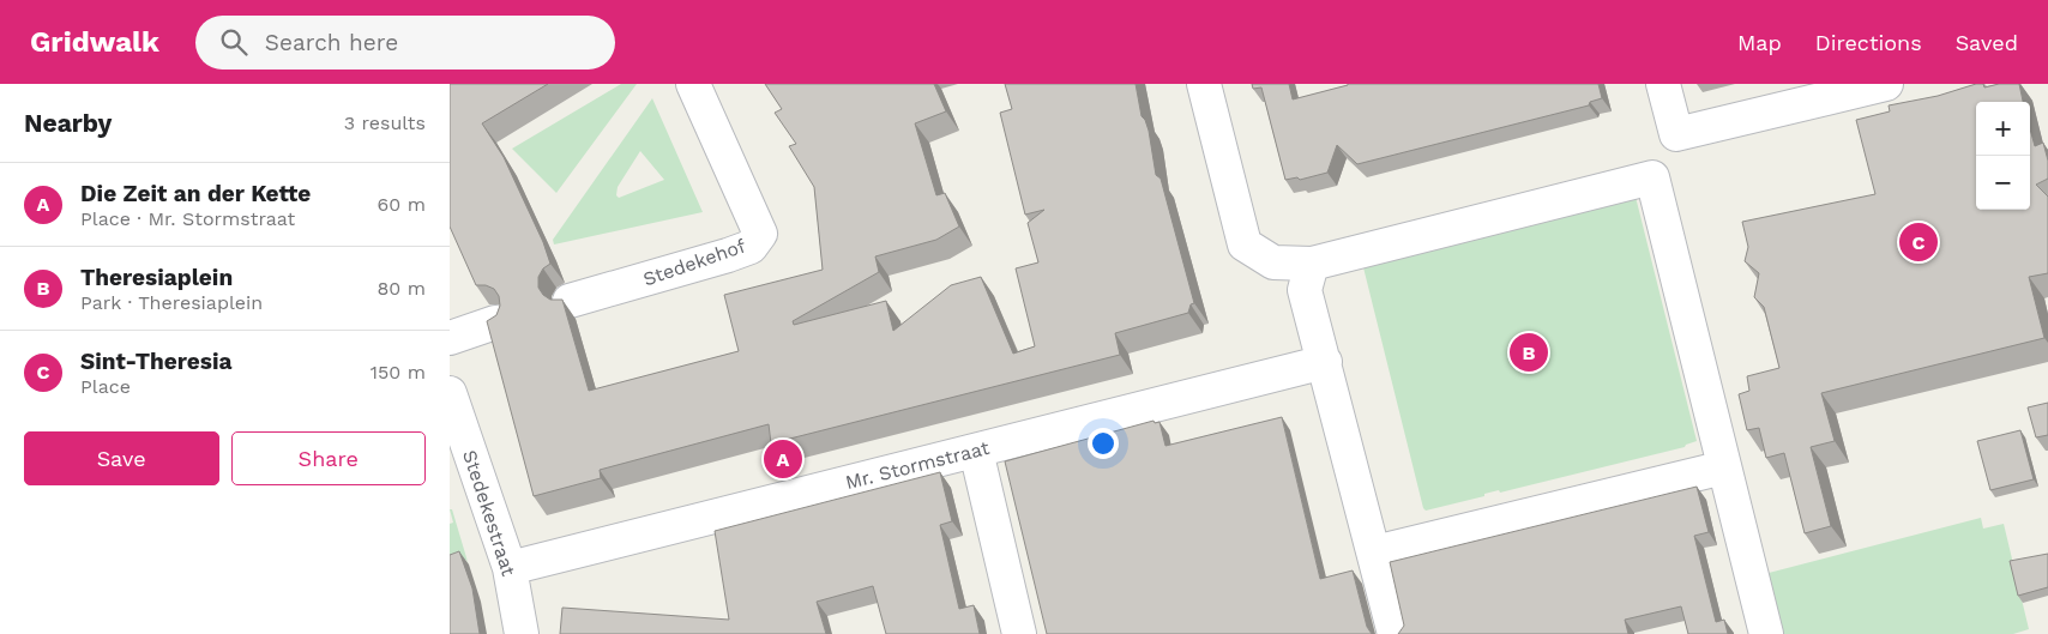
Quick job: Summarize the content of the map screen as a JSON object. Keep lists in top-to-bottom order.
{
  "streets": {
    "street": ["Stedekehof", "Mr. Stormstraat", "Stedekestraat"]
  },
  "crossings": [
    ["Mr. Stormstraat", "Stedekestraat"]
  ],
  "page": {
    "header": "Gridwalk",
    "search": "Search here",
    "nav": ["Map", "Directions", "Saved"],
    "heading": ["Nearby", "3 results"],
    "map_buttons": ["+", "−"],
    "list": [
      {
        "mark": "A",
        "name": "Die Zeit an der Kette",
        "note": "Place · Mr. Stormstraat",
        "value": "60 m"
      },
      {
        "mark": "B",
        "name": "Theresiaplein",
        "note": "Park · Theresiaplein",
        "value": "80 m"
      },
      {
        "mark": "C",
        "name": "Sint-Theresia",
        "note": "Place",
        "value": "150 m"
      }
    ],
    "pins": ["C", "B", "A"],
    "buttons": ["Save", "Share"]
  }
}
